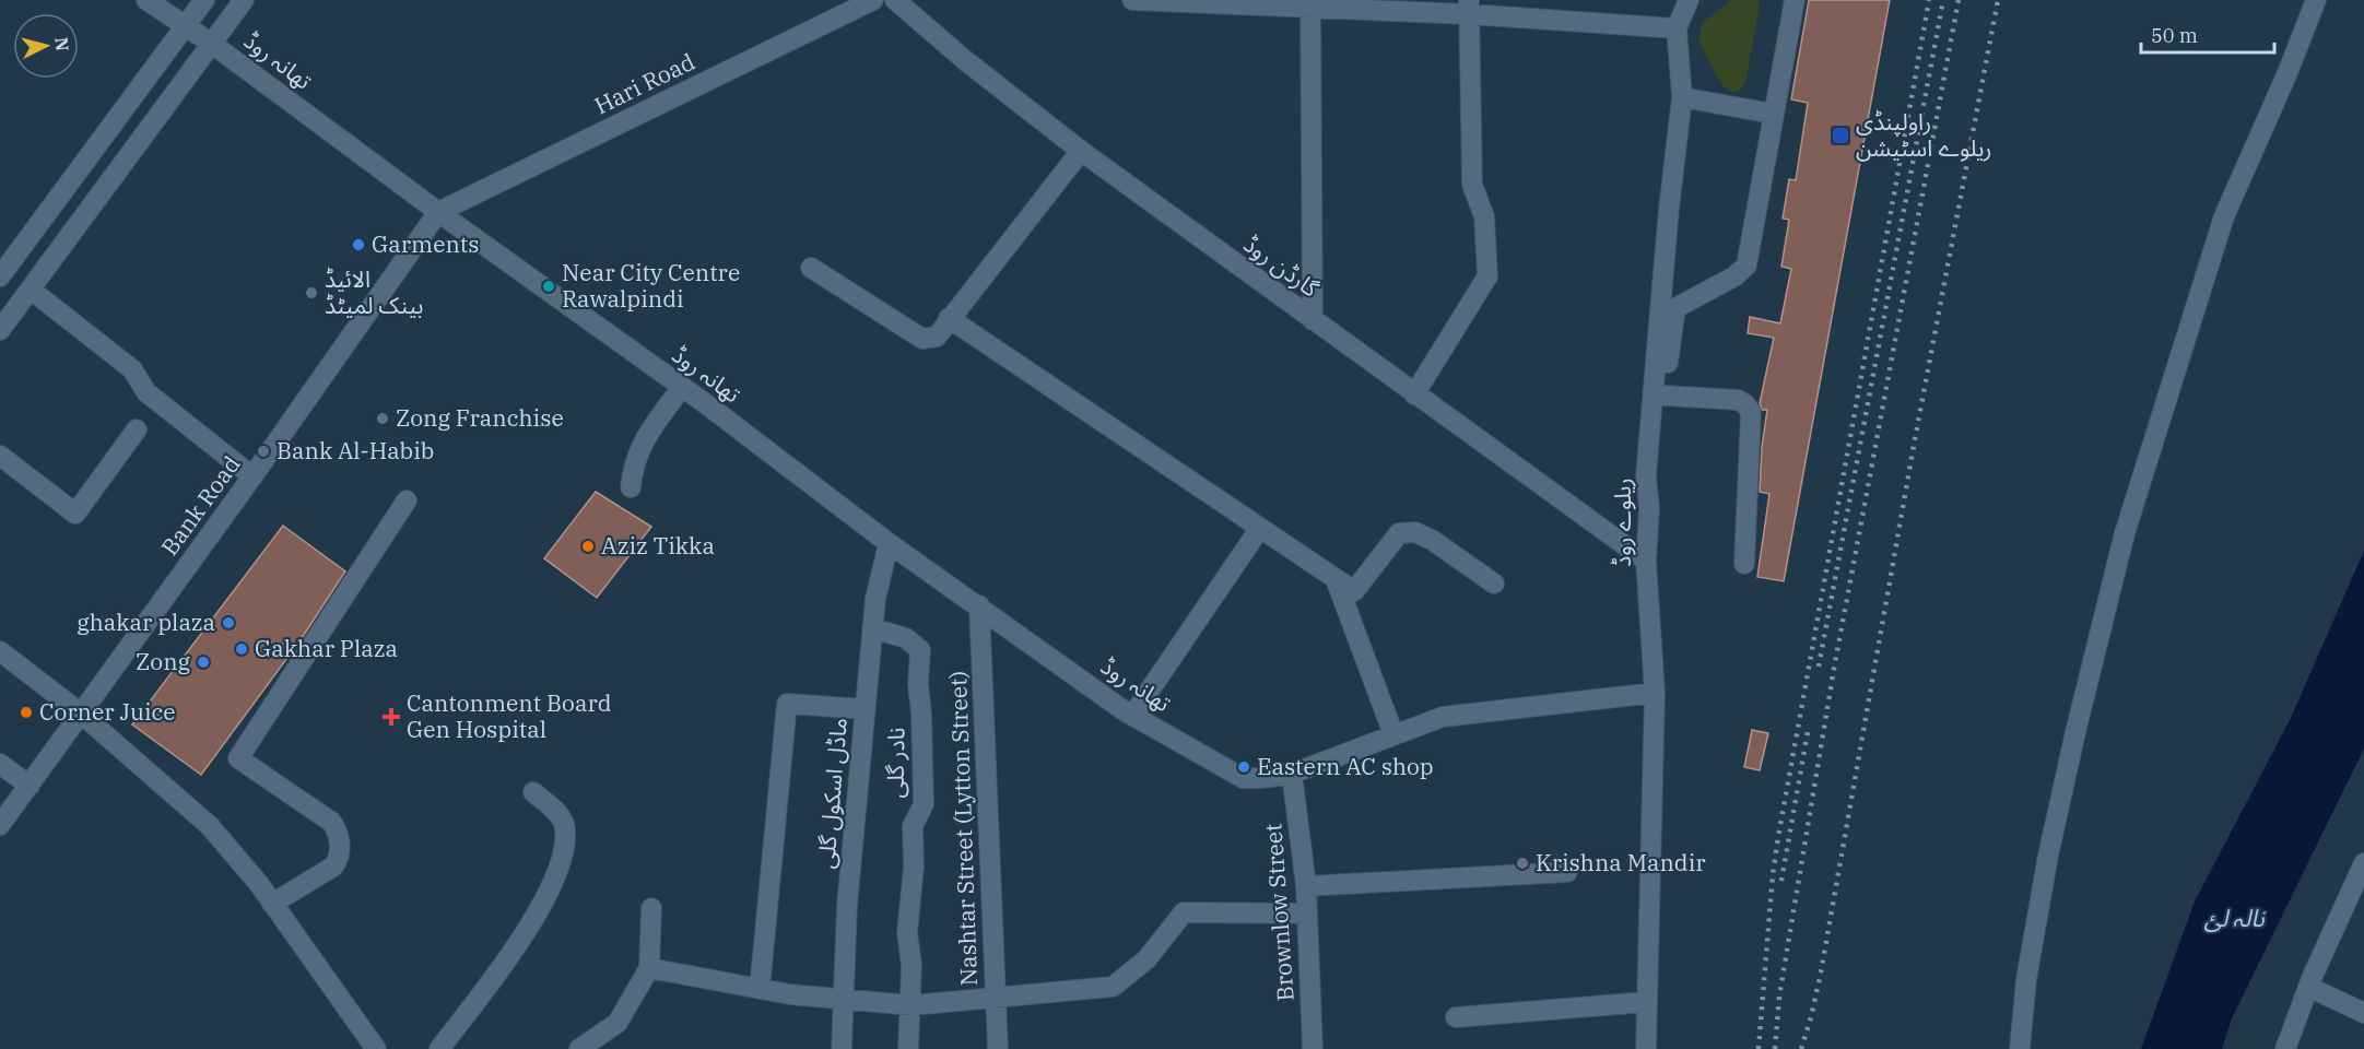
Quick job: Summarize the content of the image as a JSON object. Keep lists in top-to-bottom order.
{
  "streets": {
    "street": [
      "تھانہ روڈ",
      "Hari Road",
      "گارڈن روڈ",
      "Bank Road",
      "ریلوے روڈ",
      "نادر گلی",
      "ماڈل اسکول گلی",
      "Nashtar Street (Lytton Street)",
      "Brownlow Street"
    ]
  },
  "crossings": [
    ["تھانہ روڈ", "Hari Road"],
    ["تھانہ روڈ", "Bank Road"],
    ["تھانہ روڈ", "ماڈل اسکول گلی"],
    ["تھانہ روڈ", "Nashtar Street (Lytton Street)"],
    ["تھانہ روڈ", "Brownlow Street"],
    ["Hari Road", "Bank Road"],
    ["گارڈن روڈ", "ریلوے روڈ"],
    ["نادر گلی", "ماڈل اسکول گلی"]
  ],
  "water": ["نالہ لئ"],
  "places": {
    "transit": ["راولپنڈی ریلوے اسٹیشن"],
    "other": [
      "Garments",
      "Near City Centre Rawalpindi",
      "الائیڈ بینک لمیٹڈ",
      "Zong Franchise",
      "Bank Al-Habib",
      "Aziz Tikka",
      "ghakar plaza",
      "Gakhar Plaza",
      "Zong",
      "Corner Juice",
      "Eastern AC shop",
      "Krishna Mandir"
    ],
    "health": ["Cantonment Board Gen Hospital"]
  },
  "scale_bar": "50 m",
  "north": "right"
}
